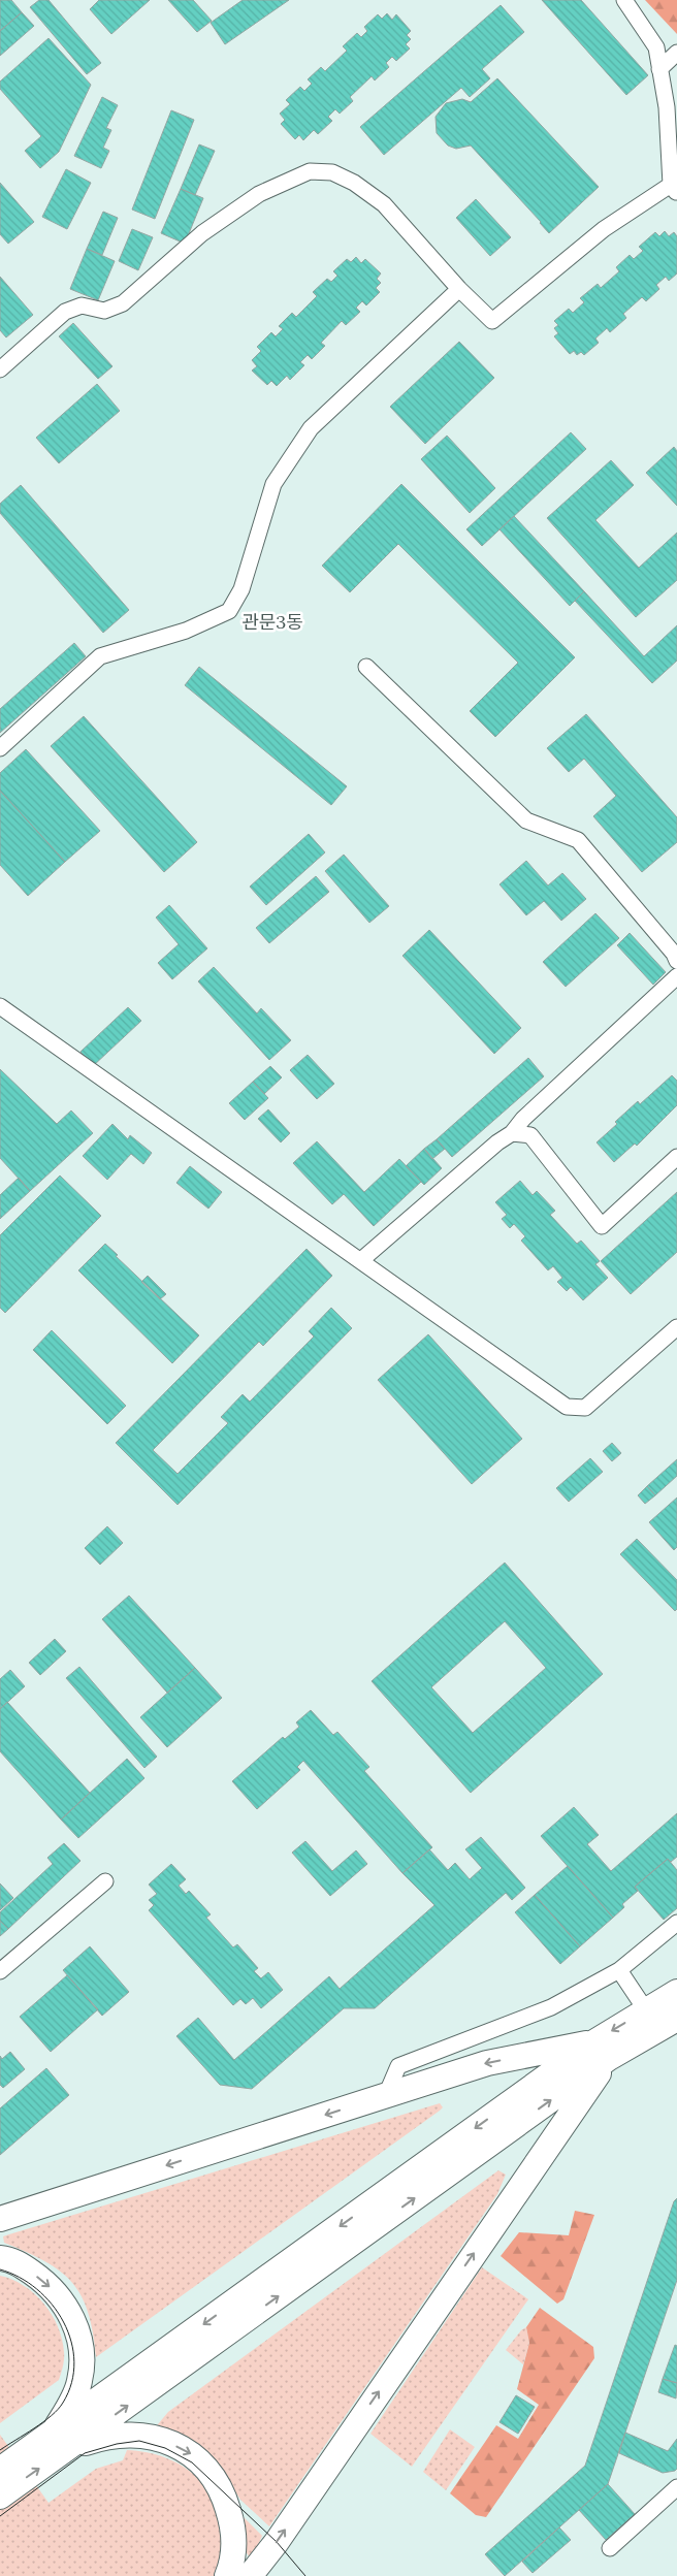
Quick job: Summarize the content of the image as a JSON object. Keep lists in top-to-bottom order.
{
  "districts": ["관문3동"]
}
